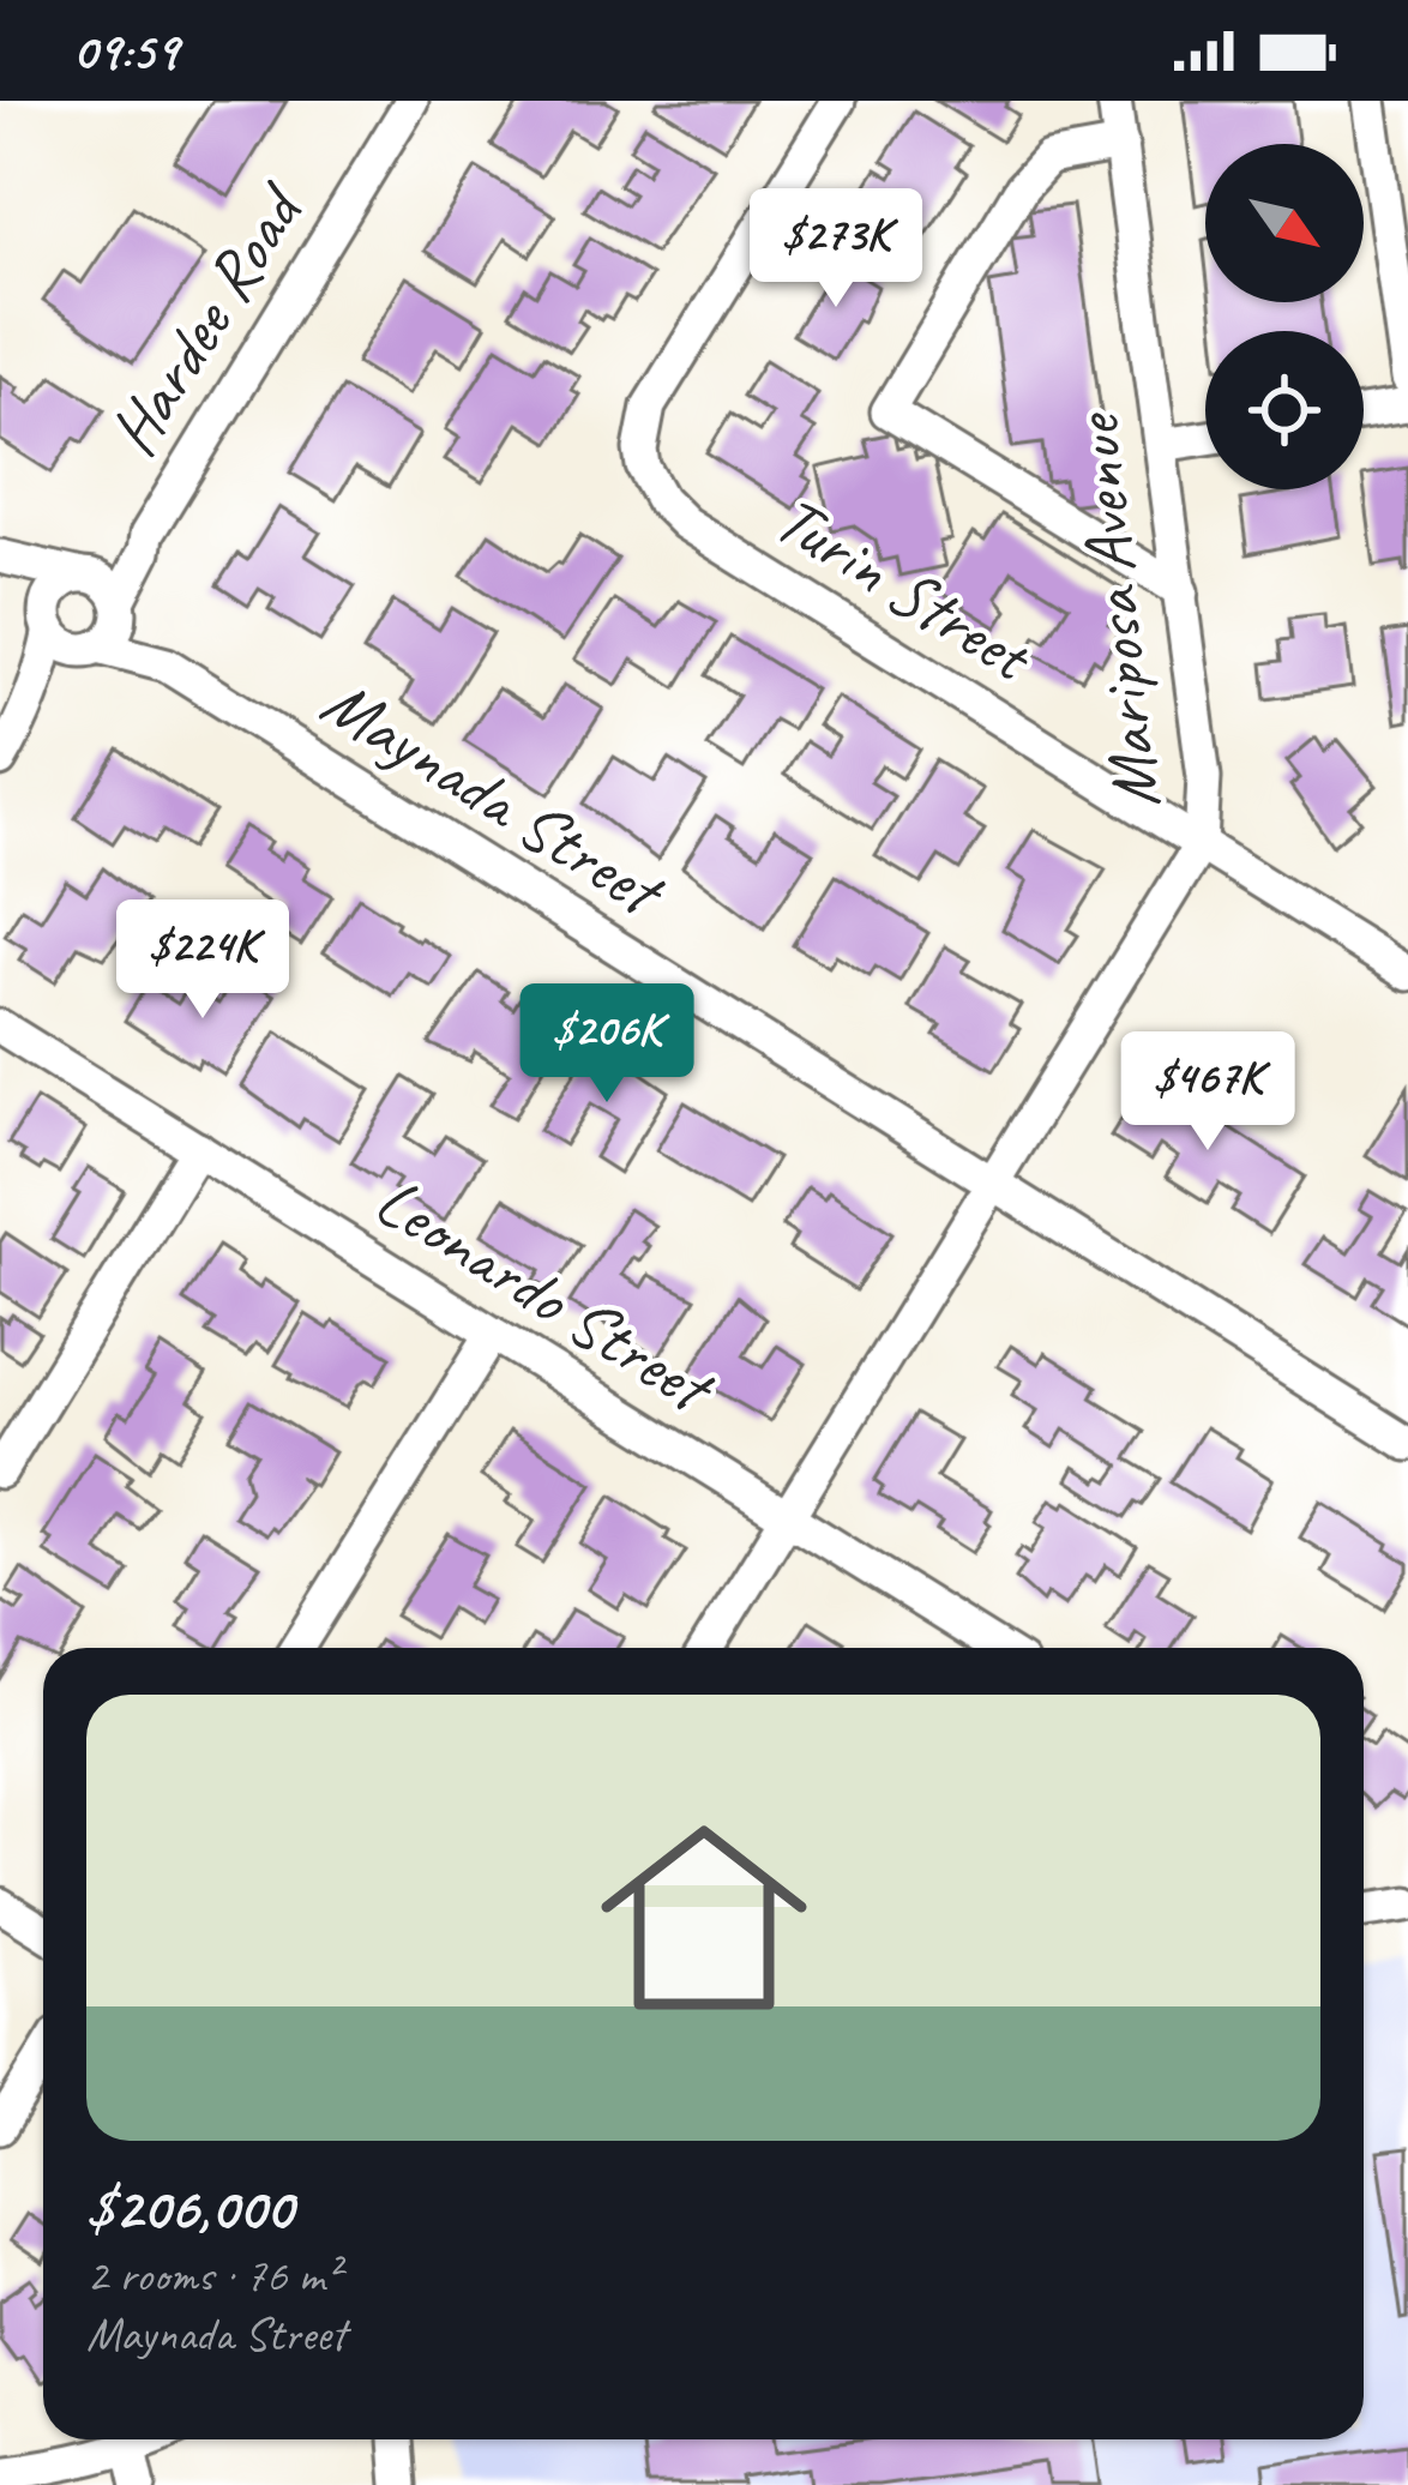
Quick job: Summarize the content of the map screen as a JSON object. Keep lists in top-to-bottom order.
{
  "streets": {
    "street": [
      "Hardee Road",
      "Turin Street",
      "Mariposa Avenue",
      "Maynada Street",
      "Leonardo Street"
    ]
  },
  "crossings": [
    ["Hardee Road", "Maynada Street"],
    ["Turin Street", "Mariposa Avenue"],
    ["Mariposa Avenue", "Maynada Street"],
    ["Mariposa Avenue", "Leonardo Street"]
  ],
  "north": "bottom right",
  "page": {
    "status": "09:59",
    "price": [
      "$273K",
      "$224K",
      "$206K",
      "$467K"
    ],
    "list": [
      {
        "name": "$206,000",
        "note": "2 rooms · 76 m² · Maynada Street"
      }
    ]
  }
}
